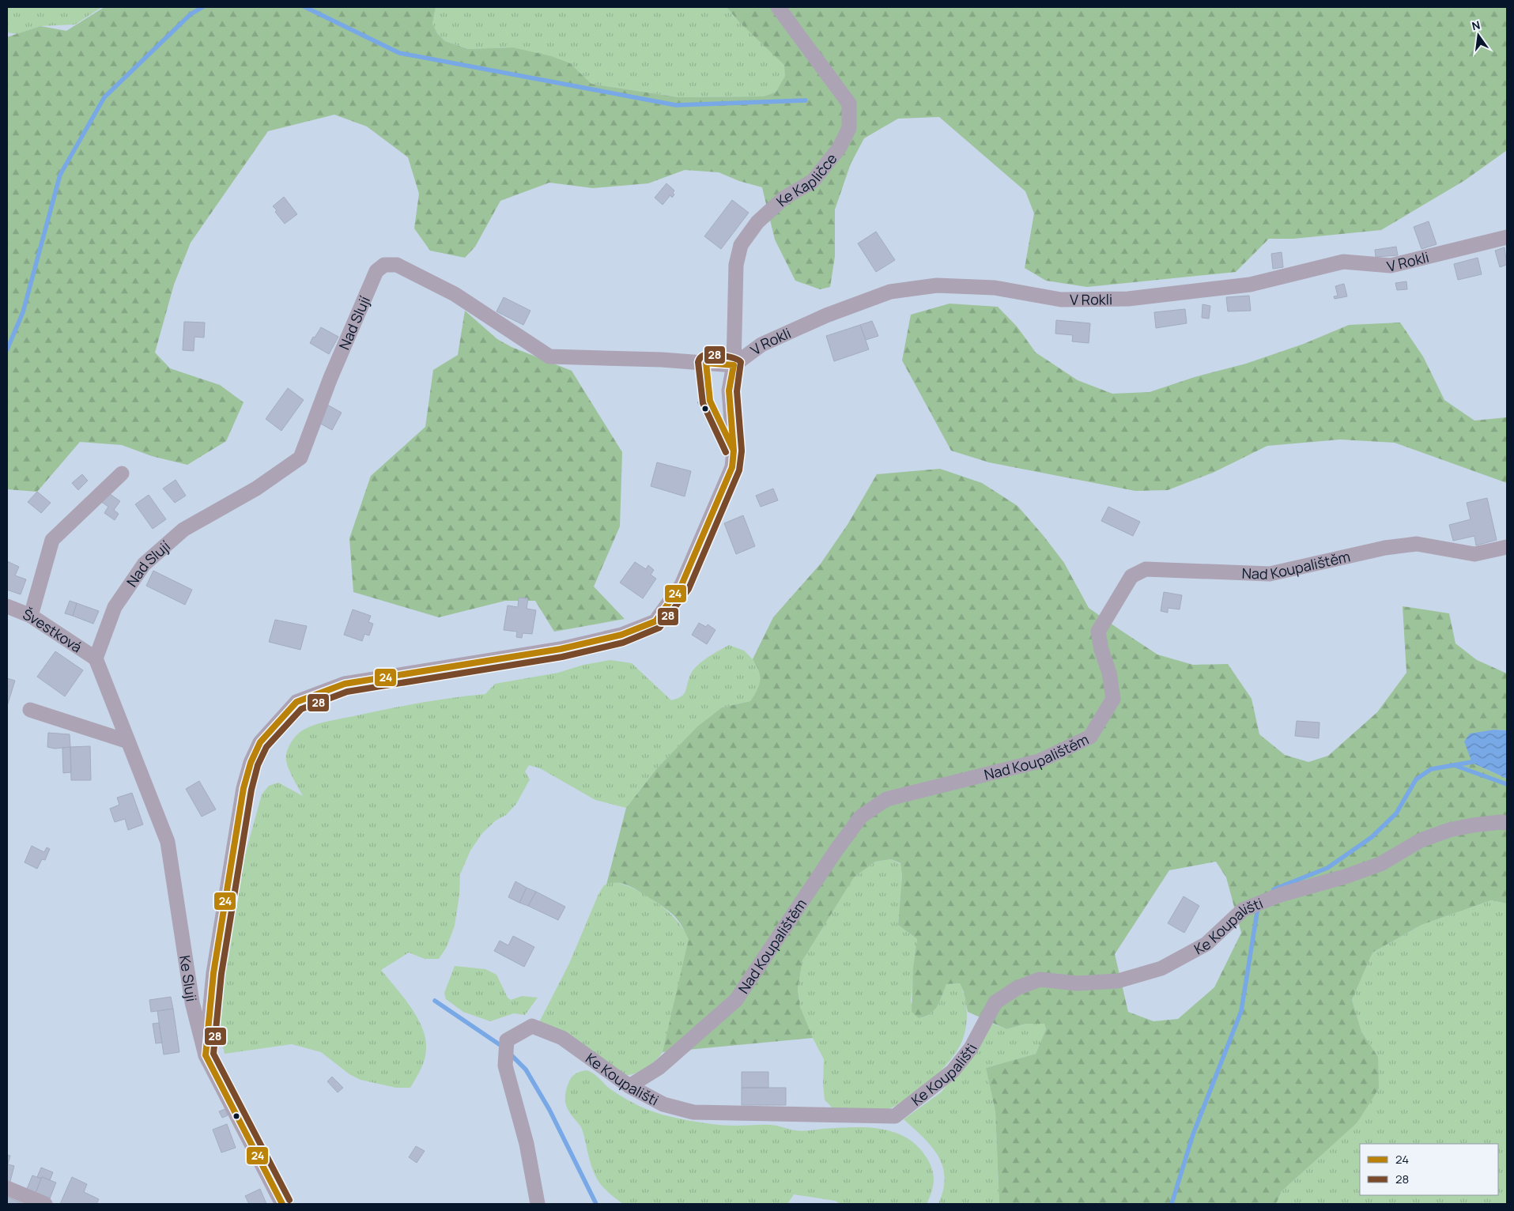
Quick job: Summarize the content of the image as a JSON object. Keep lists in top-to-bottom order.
{
  "streets": {
    "street": [
      "Ke Kapličce",
      "V Rokli",
      "Nad Slují",
      "Nad Koupalištěm",
      "Švestková",
      "Ke Koupališti",
      "Ke Sluji"
    ]
  },
  "crossings": [
    ["Ke Kapličce", "V Rokli"],
    ["Ke Kapličce", "Nad Slují"],
    ["V Rokli", "Nad Slují"],
    ["Nad Slují", "Švestková"],
    ["Nad Slují", "Ke Sluji"],
    ["Nad Koupalištěm", "Ke Koupališti"],
    ["Švestková", "Ke Sluji"]
  ],
  "lines": ["transit line 28", "transit line 24"],
  "legend": ["24", "28"],
  "north": "top"
}
